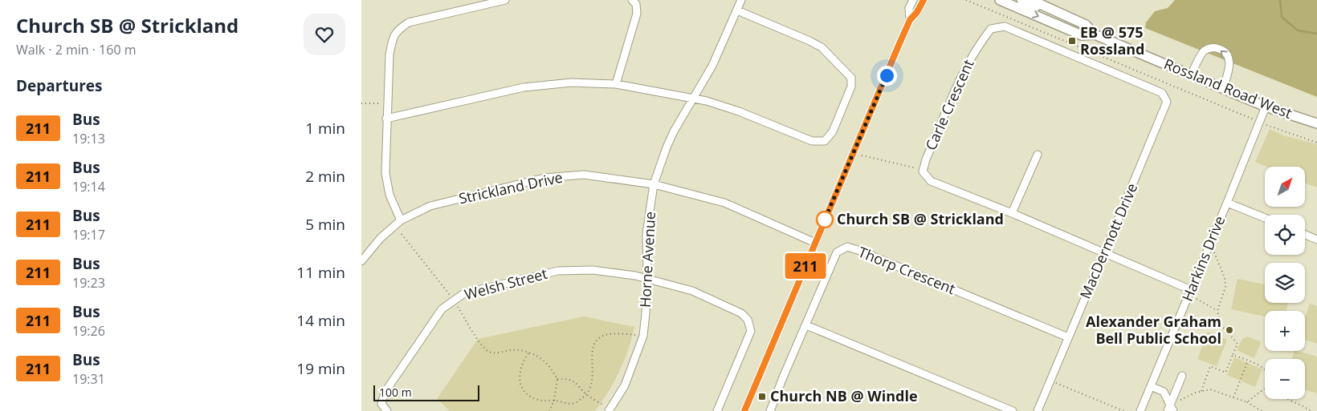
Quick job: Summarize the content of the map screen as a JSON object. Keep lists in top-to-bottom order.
{
  "streets": {
    "main road": ["Rossland Road West"],
    "street": [
      "Carle Crescent",
      "Strickland Drive",
      "MacDermott Drive",
      "Harkins Drive",
      "Horne Avenue",
      "Thorp Crescent",
      "Welsh Street"
    ]
  },
  "crossings": [
    ["Rossland Road West", "Harkins Drive"],
    ["Carle Crescent", "MacDermott Drive"],
    ["Strickland Drive", "Horne Avenue"],
    ["MacDermott Drive", "Thorp Crescent"],
    ["Horne Avenue", "Welsh Street"]
  ],
  "places": {
    "transit": ["EB @ 575 Rossland", "Church NB @ Windle"],
    "other": ["Church SB @ Strickland", "Alexander Graham Bell Public School"]
  },
  "lines": ["bus line 211"],
  "scale_bar": "100 m",
  "north": "top right",
  "page": {
    "heading": [
      ["Church SB @ Strickland", "Walk · 2 min · 160 m"],
      "Departures"
    ],
    "on_map": "211",
    "list": [
      {
        "mark": "211",
        "name": "Bus",
        "note": "19:13",
        "value": "1 min"
      },
      {
        "mark": "211",
        "name": "Bus",
        "note": "19:14",
        "value": "2 min"
      },
      {
        "mark": "211",
        "name": "Bus",
        "note": "19:17",
        "value": "5 min"
      },
      {
        "mark": "211",
        "name": "Bus",
        "note": "19:23",
        "value": "11 min"
      },
      {
        "mark": "211",
        "name": "Bus",
        "note": "19:26",
        "value": "14 min"
      },
      {
        "mark": "211",
        "name": "Bus",
        "note": "19:31",
        "value": "19 min"
      }
    ],
    "map_buttons": ["+", "−"],
    "scale": "100 m"
  }
}
